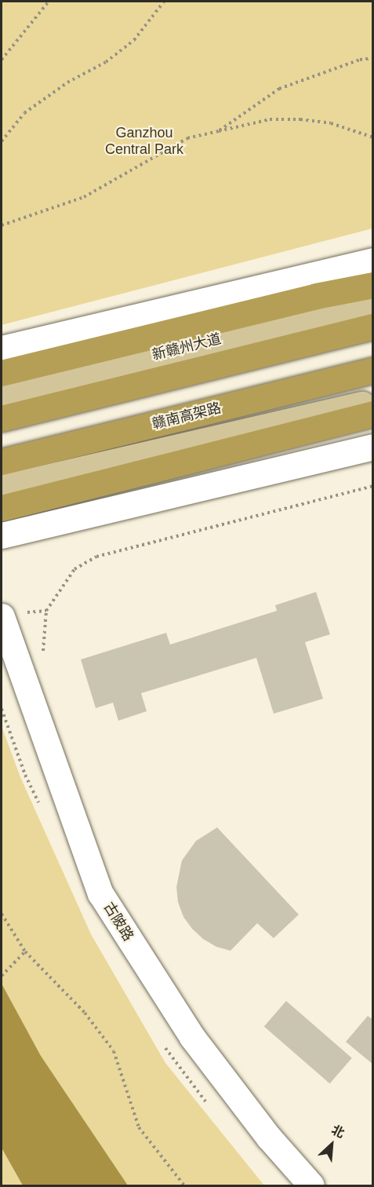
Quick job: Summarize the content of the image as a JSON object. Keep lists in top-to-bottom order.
{
  "streets": {
    "highway": ["赣南高架路"],
    "main road": ["新赣州大道"],
    "street": ["古陂路"]
  },
  "parks": ["Ganzhou Central Park"],
  "north": "top right"
}
